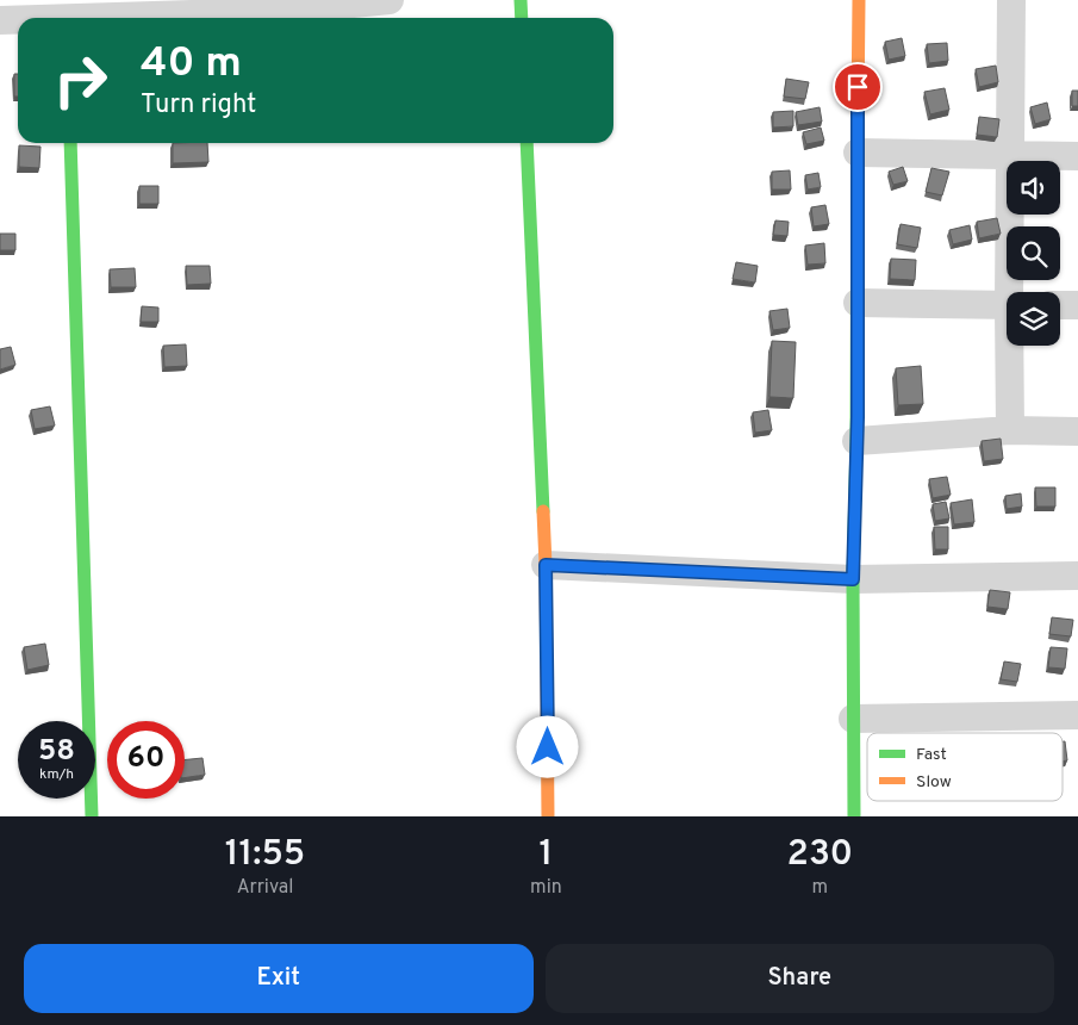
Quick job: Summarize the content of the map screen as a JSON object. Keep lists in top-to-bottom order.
{
  "legend": ["Fast", "Slow"],
  "page": {
    "turn": ["40 m", "Turn right"],
    "speed": "58 km/h",
    "limit": "60",
    "eta": [
      "11:55",
      "Arrival",
      "1",
      "min",
      "230",
      "m"
    ],
    "buttons": ["Exit", "Share"]
  }
}
